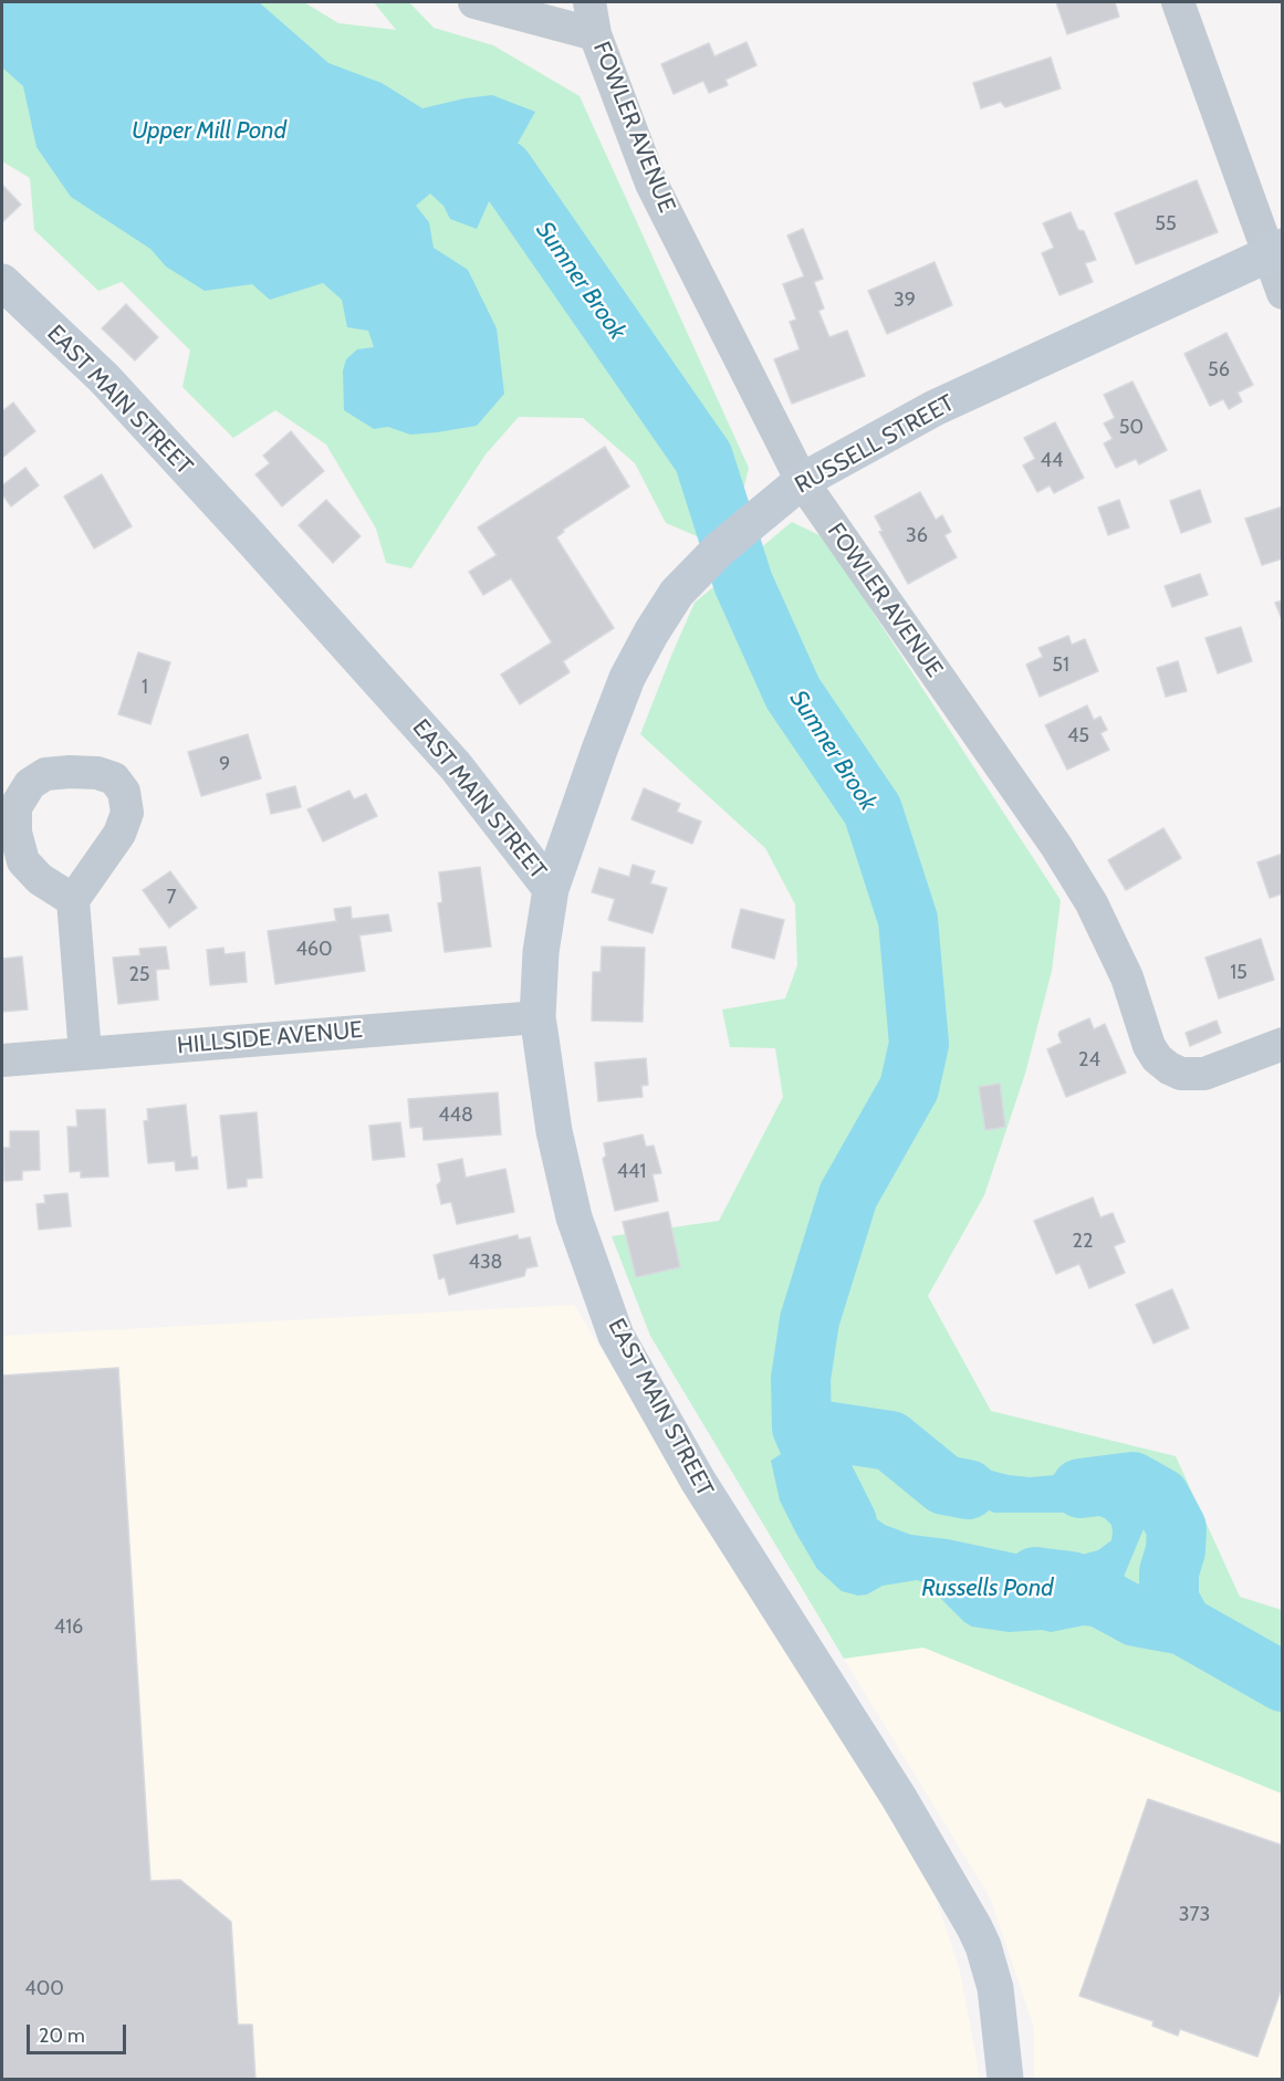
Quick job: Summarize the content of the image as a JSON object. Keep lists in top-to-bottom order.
{
  "streets": {
    "main road": ["EAST MAIN STREET", "RUSSELL STREET"],
    "street": ["FOWLER AVENUE", "HILLSIDE AVENUE"]
  },
  "crossings": [
    ["FOWLER AVENUE", "RUSSELL STREET"],
    ["EAST MAIN STREET", "RUSSELL STREET"],
    ["EAST MAIN STREET", "HILLSIDE AVENUE"]
  ],
  "water": ["Upper Mill Pond", "Sumner Brook", "Russells Pond"],
  "house_numbers": [
    "55",
    "39",
    "56",
    "50",
    "44",
    "36",
    "51",
    "1",
    "45",
    "9",
    "7",
    "460",
    "15",
    "25",
    "24",
    "448",
    "441",
    "22",
    "438",
    "416",
    "373",
    "400"
  ],
  "scale_bar": "20 m"
}
